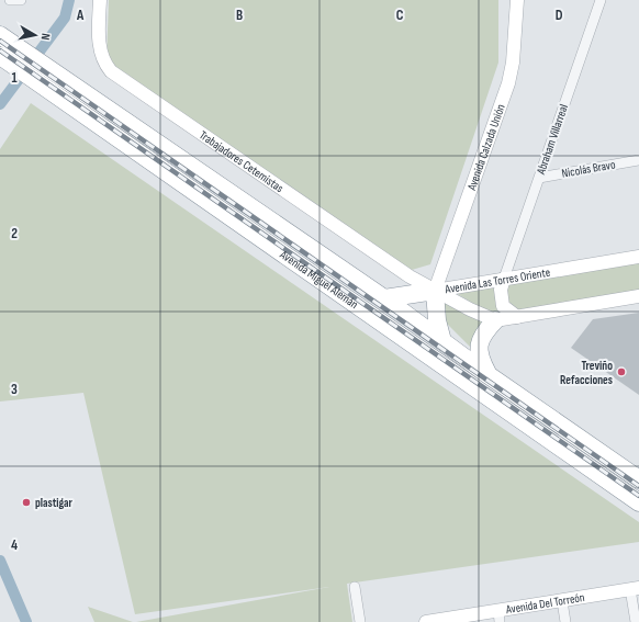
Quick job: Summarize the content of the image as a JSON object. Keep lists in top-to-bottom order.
{
  "streets": {
    "highway": ["Avenida Miguel Alemán"],
    "street": [
      "Abraham Villarreal",
      "Avenida Calzada Unión",
      "Trabajadores Cetemistas",
      "Nicolás Bravo",
      "Avenida Las Torres Oriente",
      "Avenida Del Torreón"
    ]
  },
  "crossings": [
    ["Abraham Villarreal", "Nicolás Bravo"],
    ["Abraham Villarreal", "Avenida Las Torres Oriente"],
    ["Avenida Calzada Unión", "Trabajadores Cetemistas"],
    ["Avenida Calzada Unión", "Avenida Las Torres Oriente"],
    ["Trabajadores Cetemistas", "Avenida Las Torres Oriente"]
  ],
  "places": ["Treviño Refacciones", "plastigar"],
  "north": "right",
  "grid": {
    "columns": [
      "A",
      "B",
      "C",
      "D"
    ],
    "rows": [
      "1",
      "2",
      "3",
      "4"
    ]
  }
}
